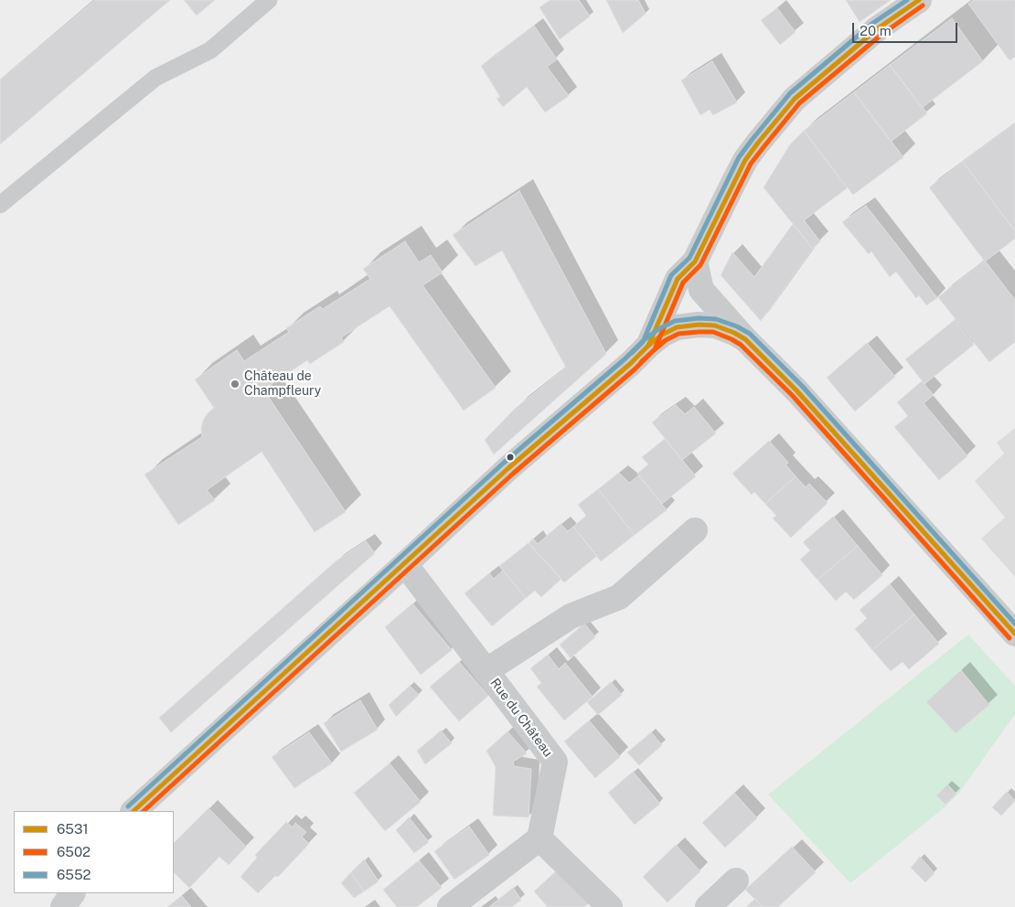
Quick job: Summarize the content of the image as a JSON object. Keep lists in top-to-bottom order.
{
  "streets": {
    "street": ["Rue du Château"]
  },
  "places": ["Château de Champfleury"],
  "lines": ["transit line 6531", "transit line 6552", "transit line 6502"],
  "legend": ["6531", "6502", "6552"],
  "scale_bar": "20 m"
}
